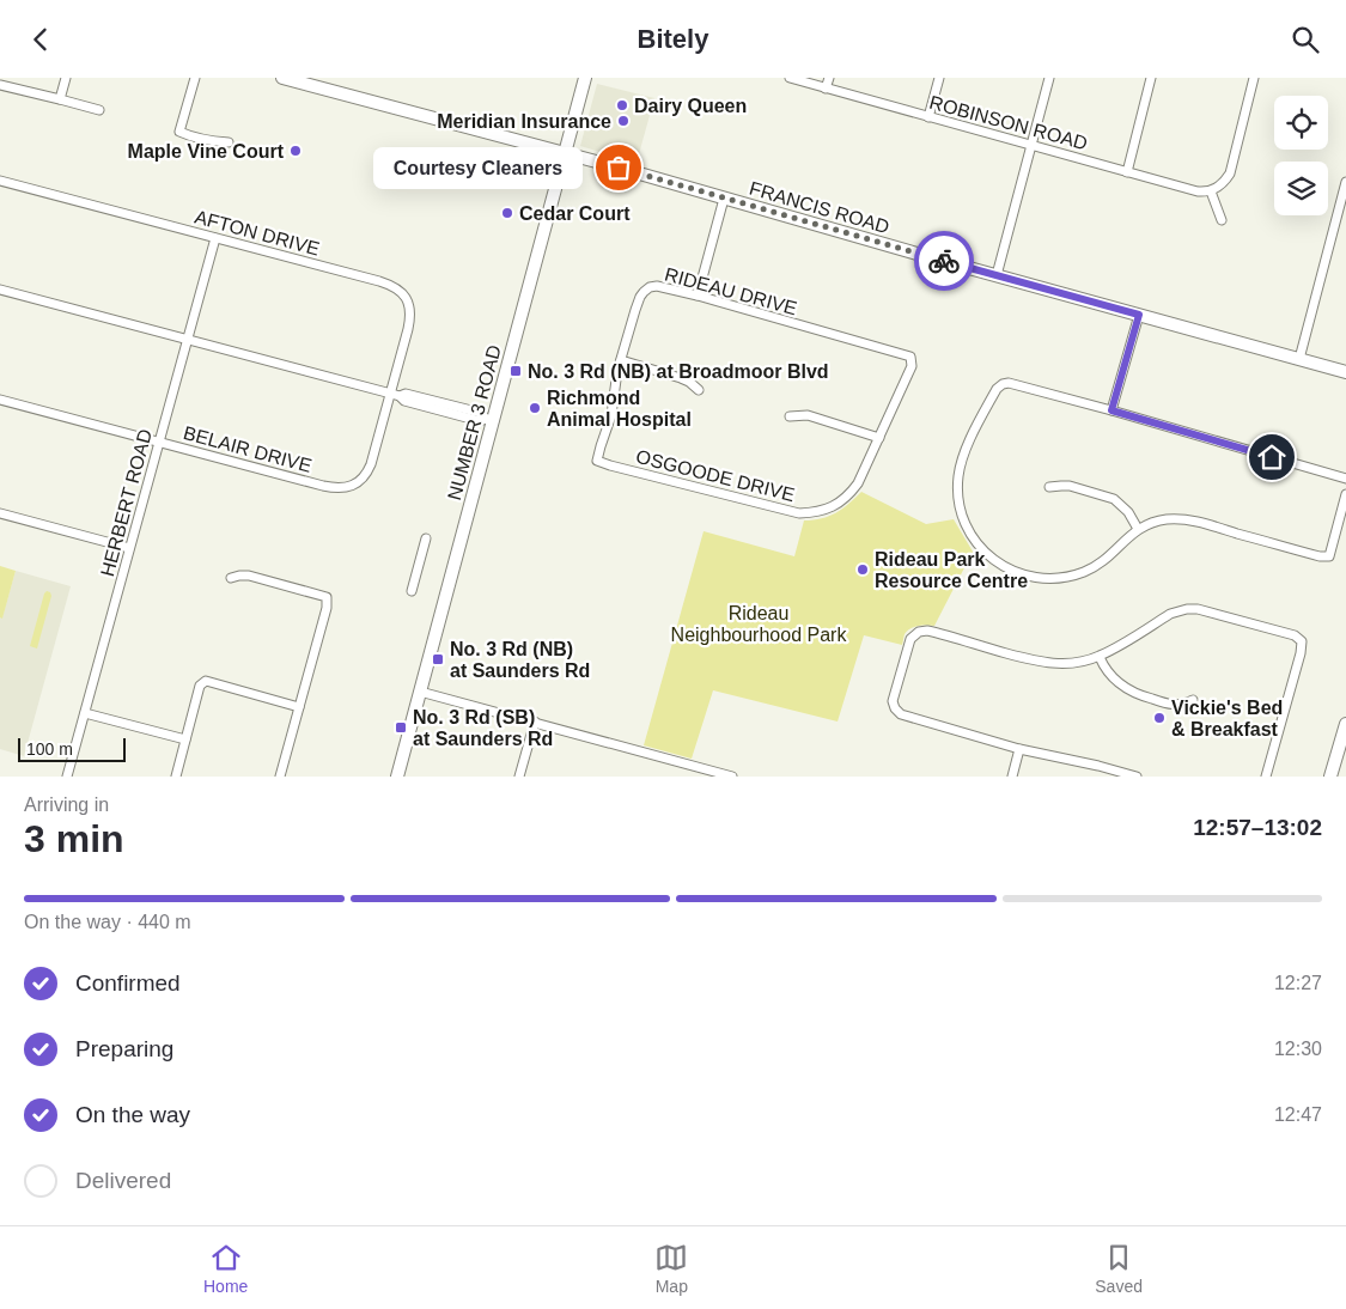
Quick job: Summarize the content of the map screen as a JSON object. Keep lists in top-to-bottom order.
{
  "streets": {
    "street": [
      "ROBINSON ROAD",
      "FRANCIS ROAD",
      "AFTON DRIVE",
      "RIDEAU DRIVE",
      "NUMBER 3 ROAD",
      "BELAIR DRIVE",
      "OSGOODE DRIVE",
      "HERBERT ROAD"
    ]
  },
  "crossings": [
    ["FRANCIS ROAD", "NUMBER 3 ROAD"],
    ["AFTON DRIVE", "BELAIR DRIVE"],
    ["AFTON DRIVE", "HERBERT ROAD"],
    ["RIDEAU DRIVE", "OSGOODE DRIVE"],
    ["BELAIR DRIVE", "HERBERT ROAD"]
  ],
  "parks": ["Rideau Neighbourhood Park"],
  "places": {
    "other": [
      "Dairy Queen",
      "Meridian Insurance",
      "Maple Vine Court",
      "Courtesy Cleaners",
      "Cedar Court",
      "Richmond Animal Hospital",
      "Rideau Park Resource Centre",
      "Vickie's Bed & Breakfast"
    ],
    "transit": ["No. 3 Rd (NB) at Broadmoor Blvd", "No. 3 Rd (NB) at Saunders Rd", "No. 3 Rd (SB) at Saunders Rd"]
  },
  "scale_bar": "100 m",
  "page": {
    "header": "Bitely",
    "bubble": "Courtesy Cleaners",
    "scale": "100 m",
    "heading": ["3 min", "Arriving in", "12:57–13:02"],
    "bar": "On the way · 440 m",
    "list": [
      ["Confirmed", "12:27"],
      ["Preparing", "12:30"],
      ["On the way", "12:47"],
      "Delivered"
    ],
    "tabs": ["Home", "Map", "Saved"]
  }
}
